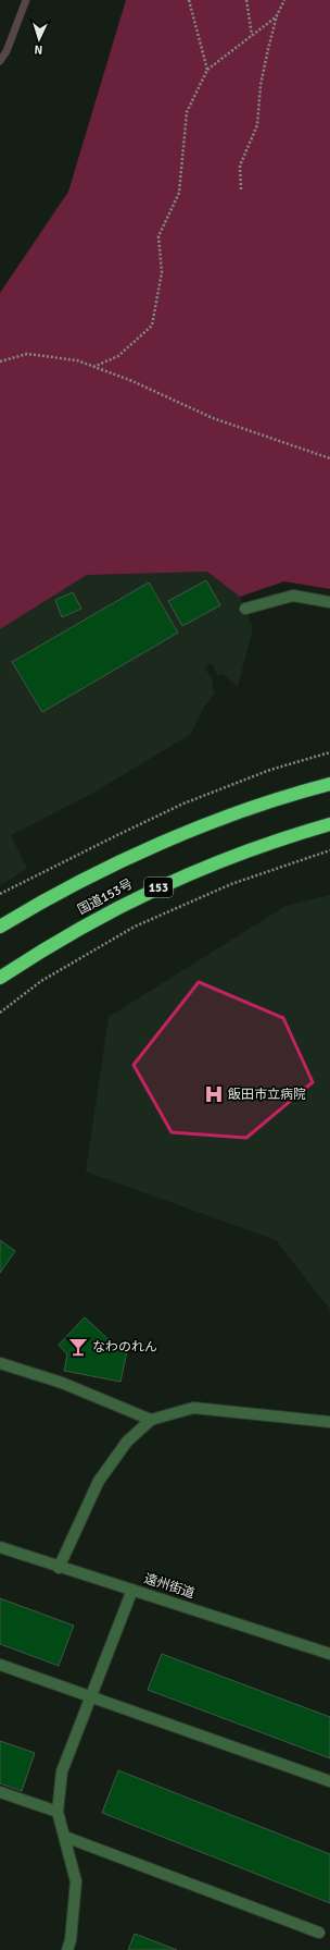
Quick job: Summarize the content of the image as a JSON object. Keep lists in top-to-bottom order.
{
  "streets": {
    "highway": ["153", "国道153号"],
    "street": ["遠州街道"]
  },
  "places": {
    "hospital": ["飯田市立病院"],
    "bar": ["なわのれん"]
  },
  "north": "bottom"
}
